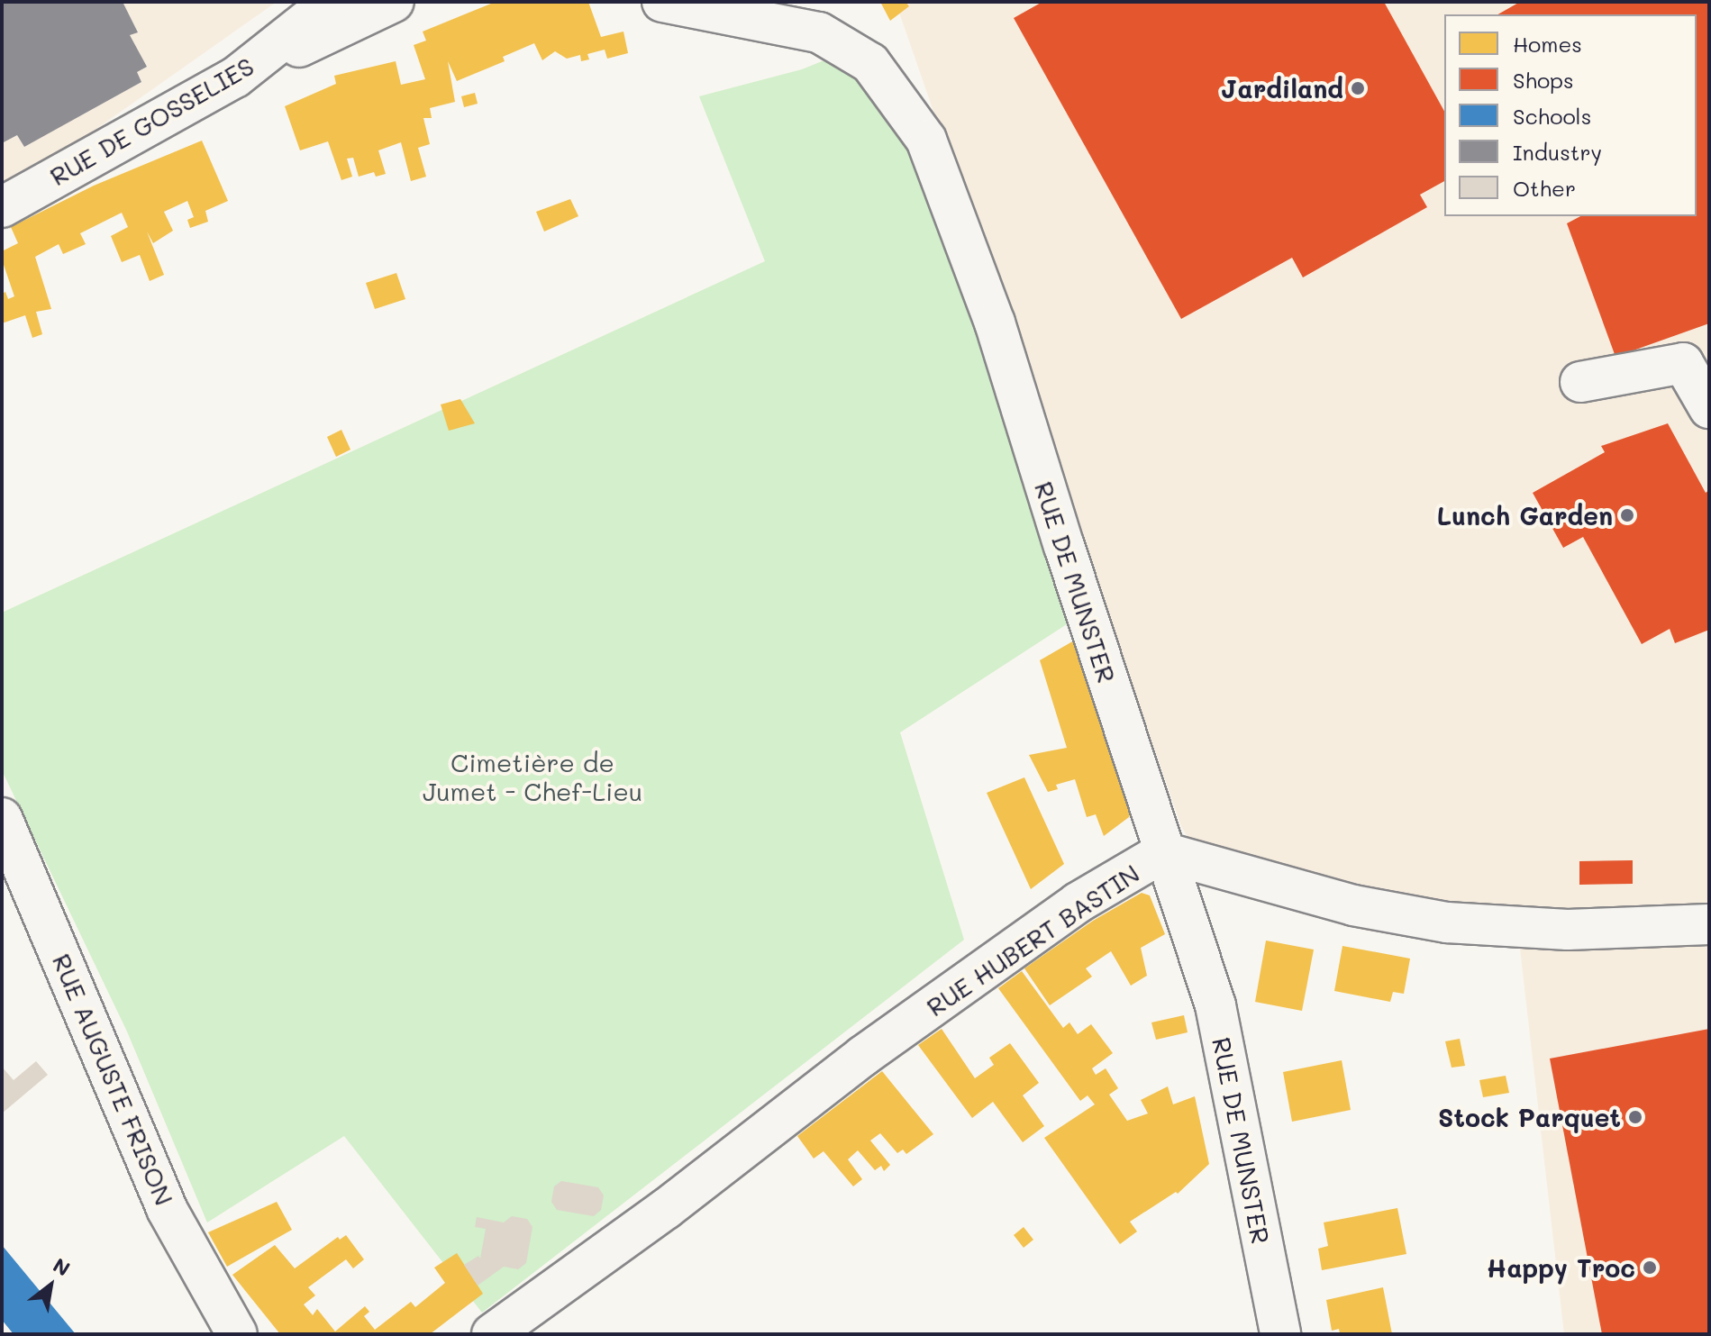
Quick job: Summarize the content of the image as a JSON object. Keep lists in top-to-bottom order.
{
  "streets": {
    "street": [
      "RUE DE GOSSELIES",
      "RUE DE MUNSTER",
      "RUE HUBERT BASTIN",
      "RUE AUGUSTE FRISON"
    ]
  },
  "crossings": [
    ["RUE DE MUNSTER", "RUE HUBERT BASTIN"]
  ],
  "parks": ["Cimetière de Jumet - Chef-Lieu"],
  "places": [
    "Jardiland",
    "Lunch Garden",
    "Stock Parquet",
    "Happy Troc"
  ],
  "legend": [
    "Homes",
    "Shops",
    "Schools",
    "Industry",
    "Other"
  ],
  "north": "top right"
}
